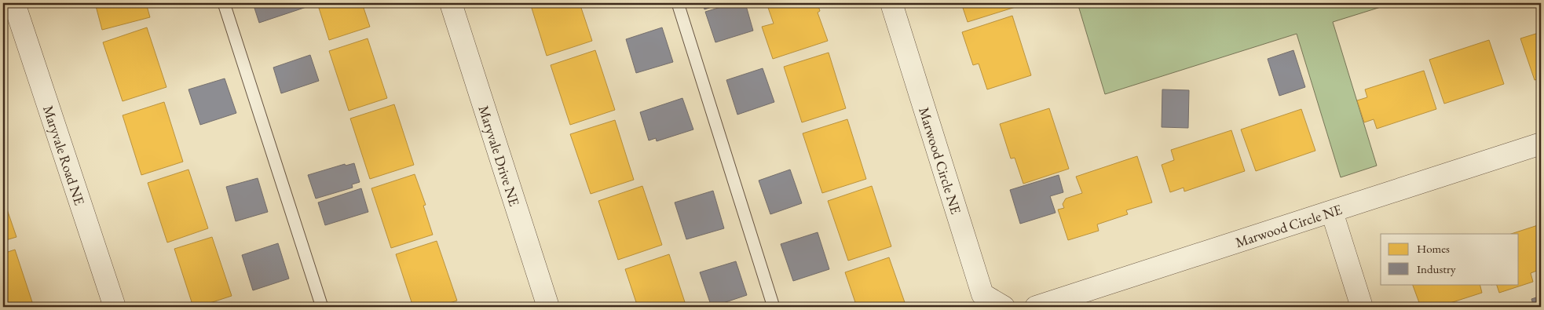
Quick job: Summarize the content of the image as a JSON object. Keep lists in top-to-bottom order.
{
  "streets": {
    "street": ["Maryvale Road NE", "Maryvale Drive NE", "Marwood Circle NE"]
  },
  "legend": ["Homes", "Industry"]
}
